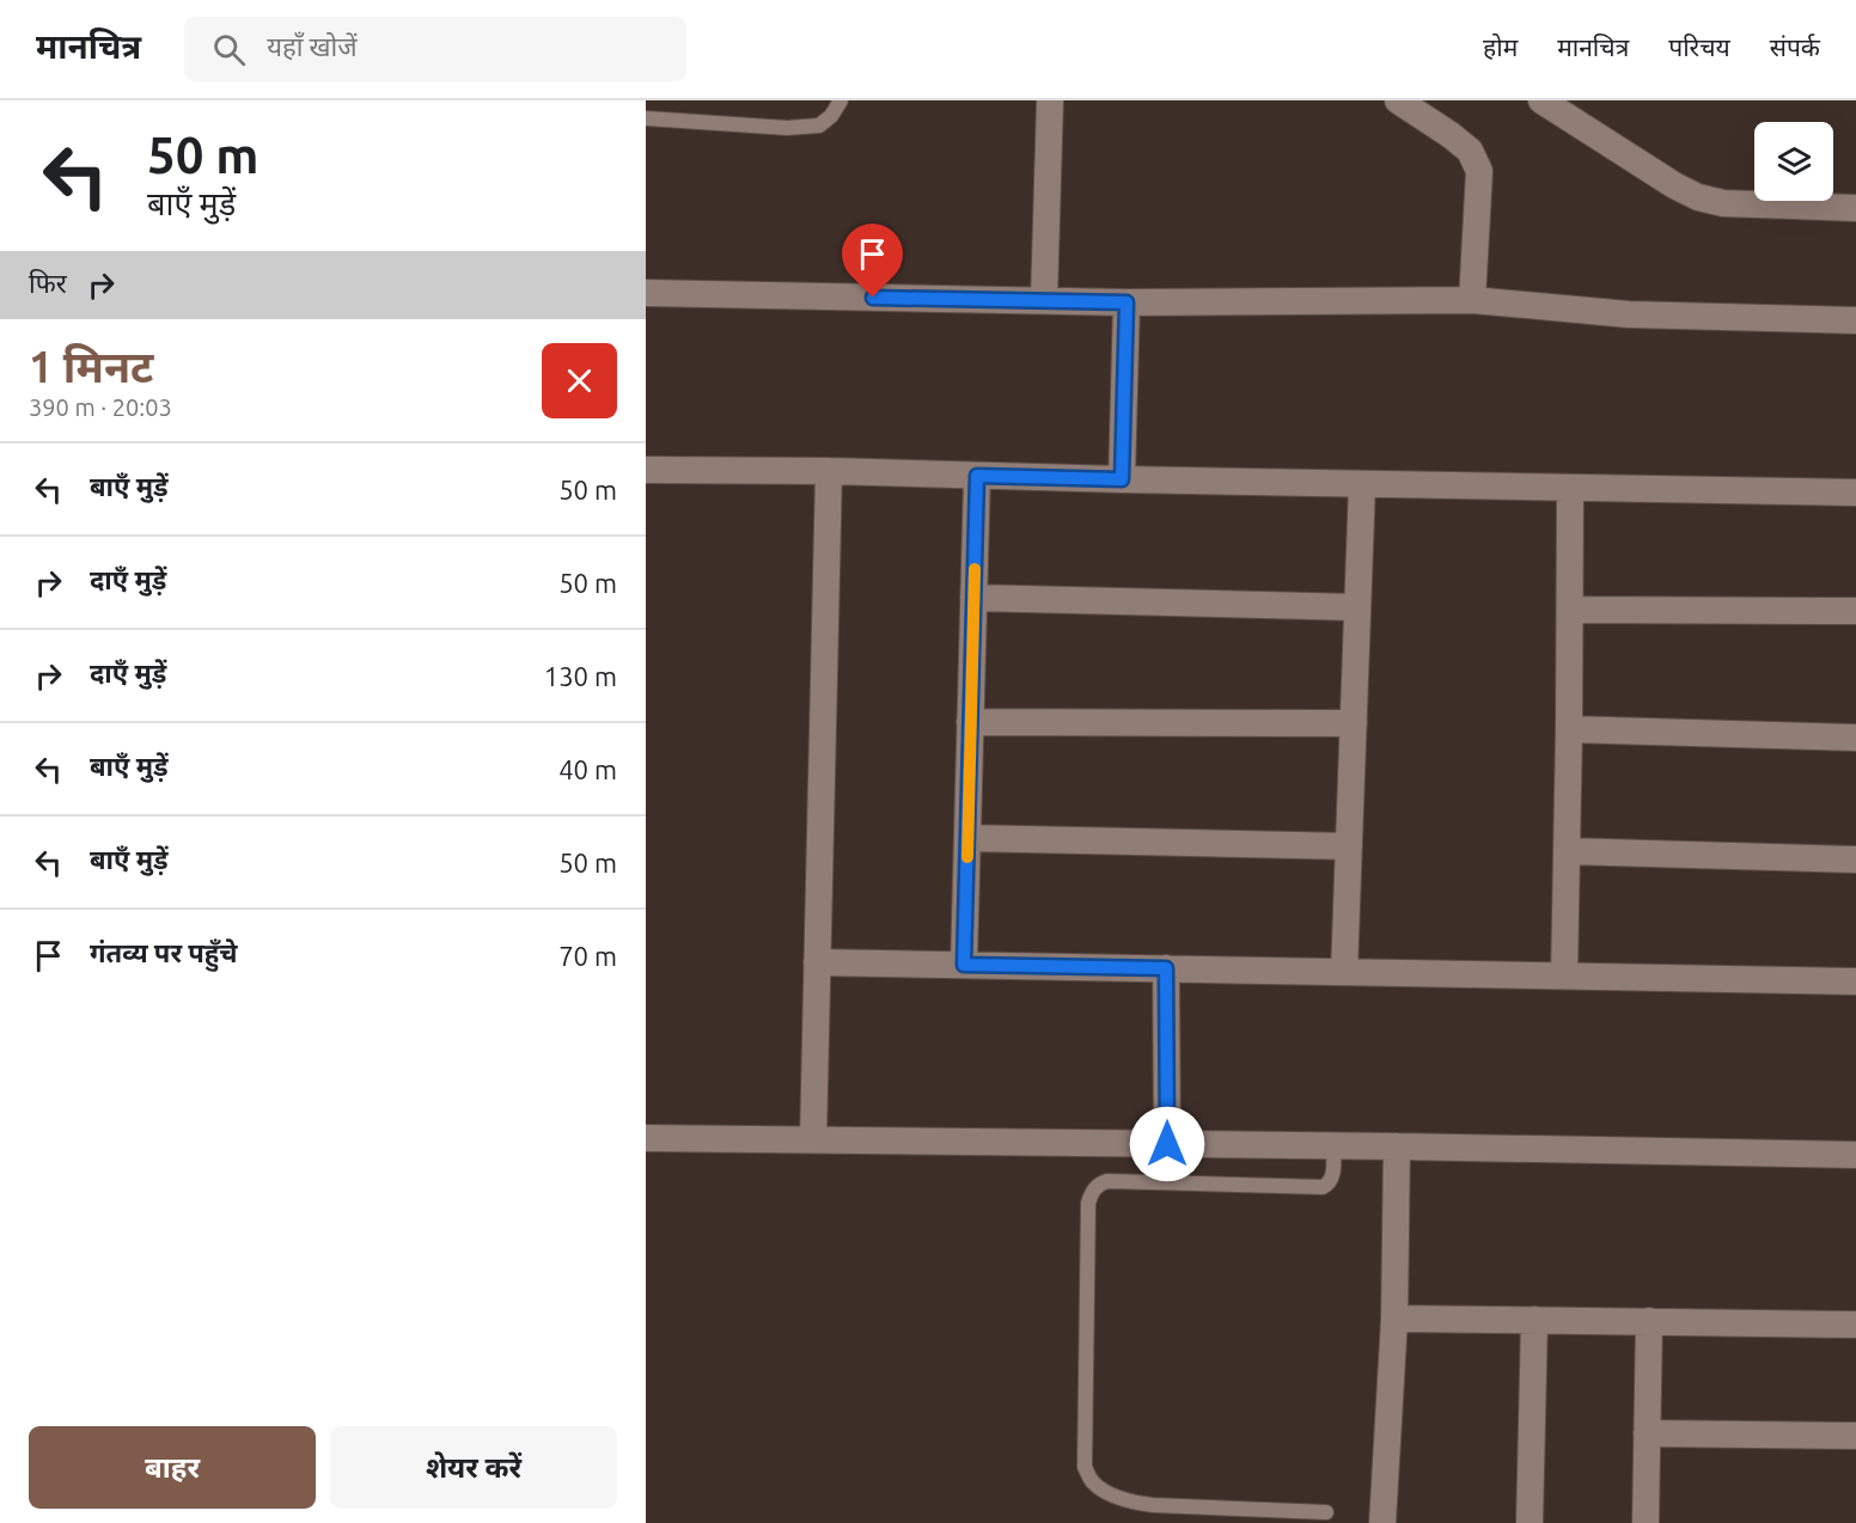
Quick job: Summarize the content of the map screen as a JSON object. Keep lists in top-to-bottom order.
{
  "page": {
    "header": "मानचित्र",
    "search": "यहाँ खोजें",
    "nav": [
      "होम",
      "मानचित्र",
      "परिचय",
      "संपर्क"
    ],
    "turn": ["50 m", "बाएँ मुड़ें"],
    "then": "फिर",
    "heading": ["1 मिनट", "390 m · 20:03"],
    "list": [
      {
        "name": "बाएँ मुड़ें",
        "value": "50 m"
      },
      {
        "name": "दाएँ मुड़ें",
        "value": "50 m"
      },
      {
        "name": "दाएँ मुड़ें",
        "value": "130 m"
      },
      {
        "name": "बाएँ मुड़ें",
        "value": "40 m"
      },
      {
        "name": "बाएँ मुड़ें",
        "value": "50 m"
      },
      {
        "name": "गंतव्य पर पहुँचे",
        "value": "70 m"
      }
    ],
    "buttons": ["बाहर", "शेयर करें"]
  }
}
